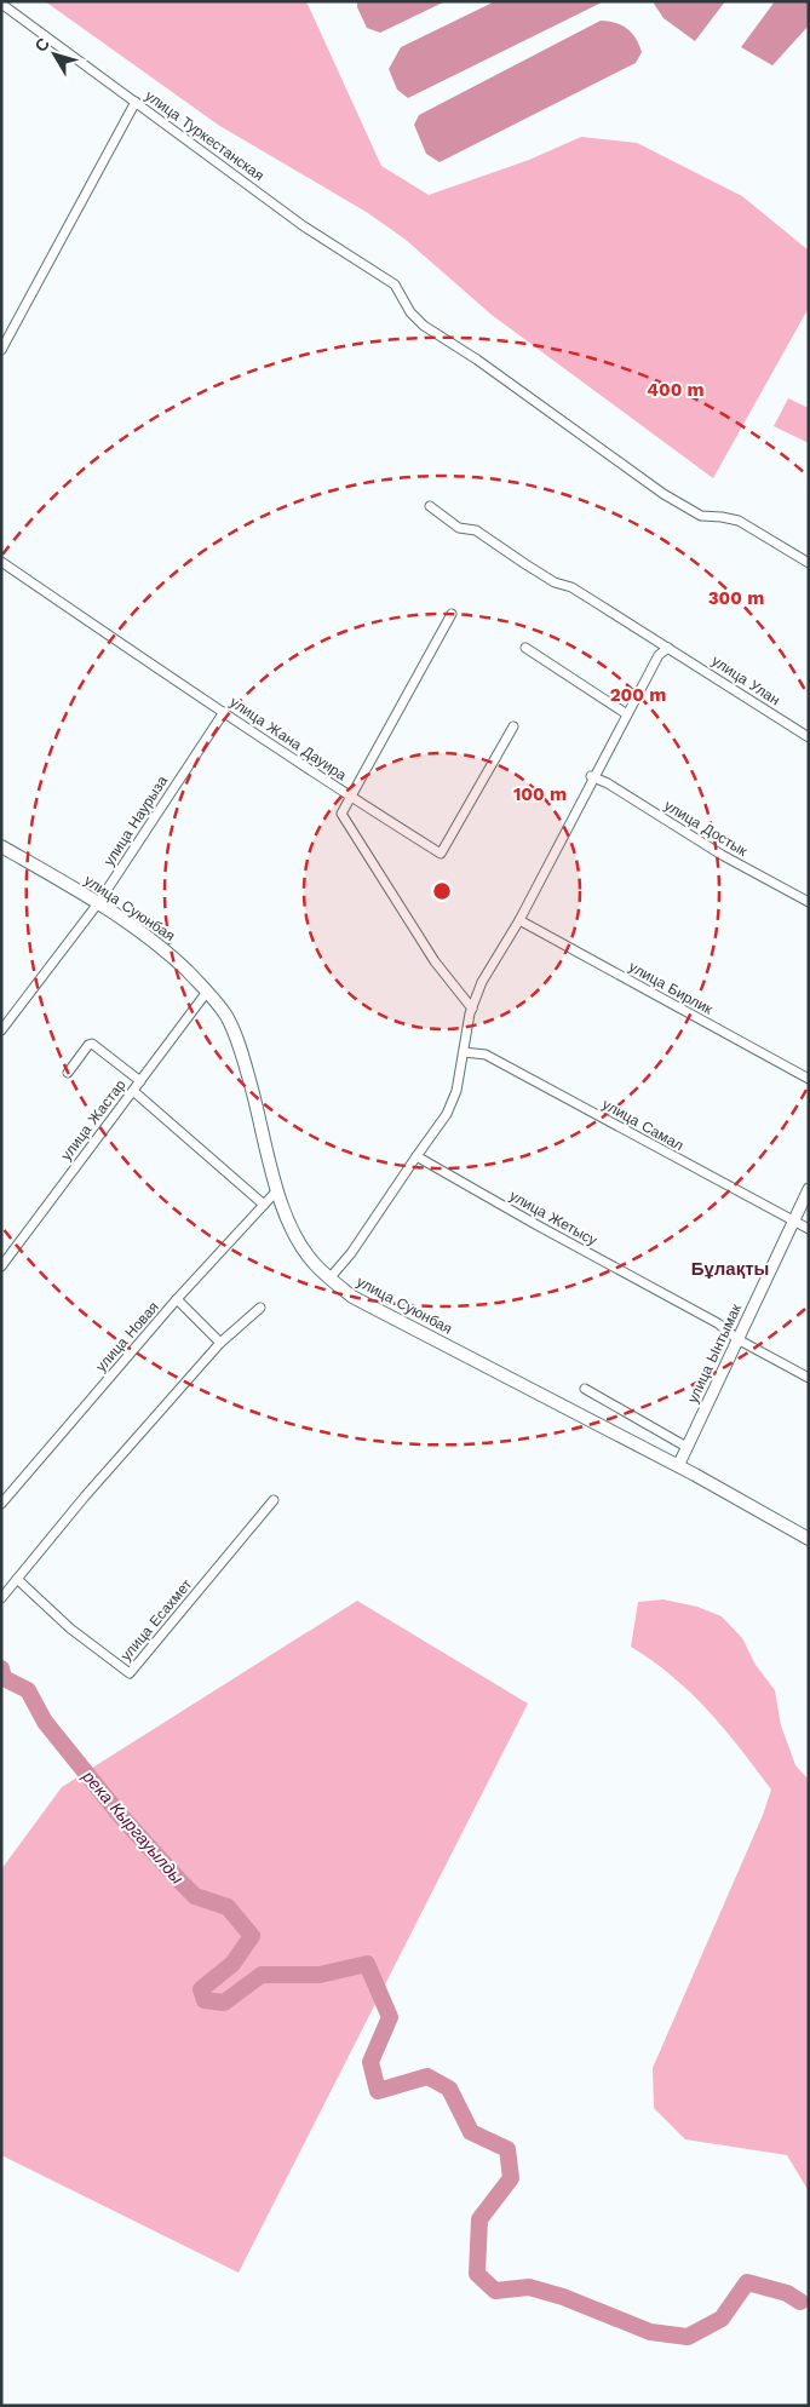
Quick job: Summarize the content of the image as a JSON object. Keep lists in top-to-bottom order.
{
  "streets": {
    "main road": ["улица Суюнбая"],
    "street": [
      "улица Туркестанская",
      "улица Улан",
      "улица Жана Дауира",
      "улица Наурыза",
      "улица Достык",
      "улица Бирлик",
      "улица Жастар",
      "улица Самал",
      "улица Жетысу",
      "улица Новая",
      "улица Ынтымак",
      "улица Есахмет"
    ]
  },
  "crossings": [
    ["улица Жана Дауира", "улица Наурыза"],
    ["улица Наурыза", "улица Суюнбая"],
    ["улица Суюнбая", "улица Жастар"],
    ["улица Суюнбая", "улица Новая"],
    ["улица Суюнбая", "улица Ынтымак"],
    ["улица Самал", "улица Ынтымак"],
    ["улица Жетысу", "улица Ынтымак"]
  ],
  "districts": ["Бұлақты"],
  "water": ["река Кыргауылды"],
  "north": "top left",
  "rings": [
    "400 m",
    "300 m",
    "200 m",
    "100 m"
  ]
}
